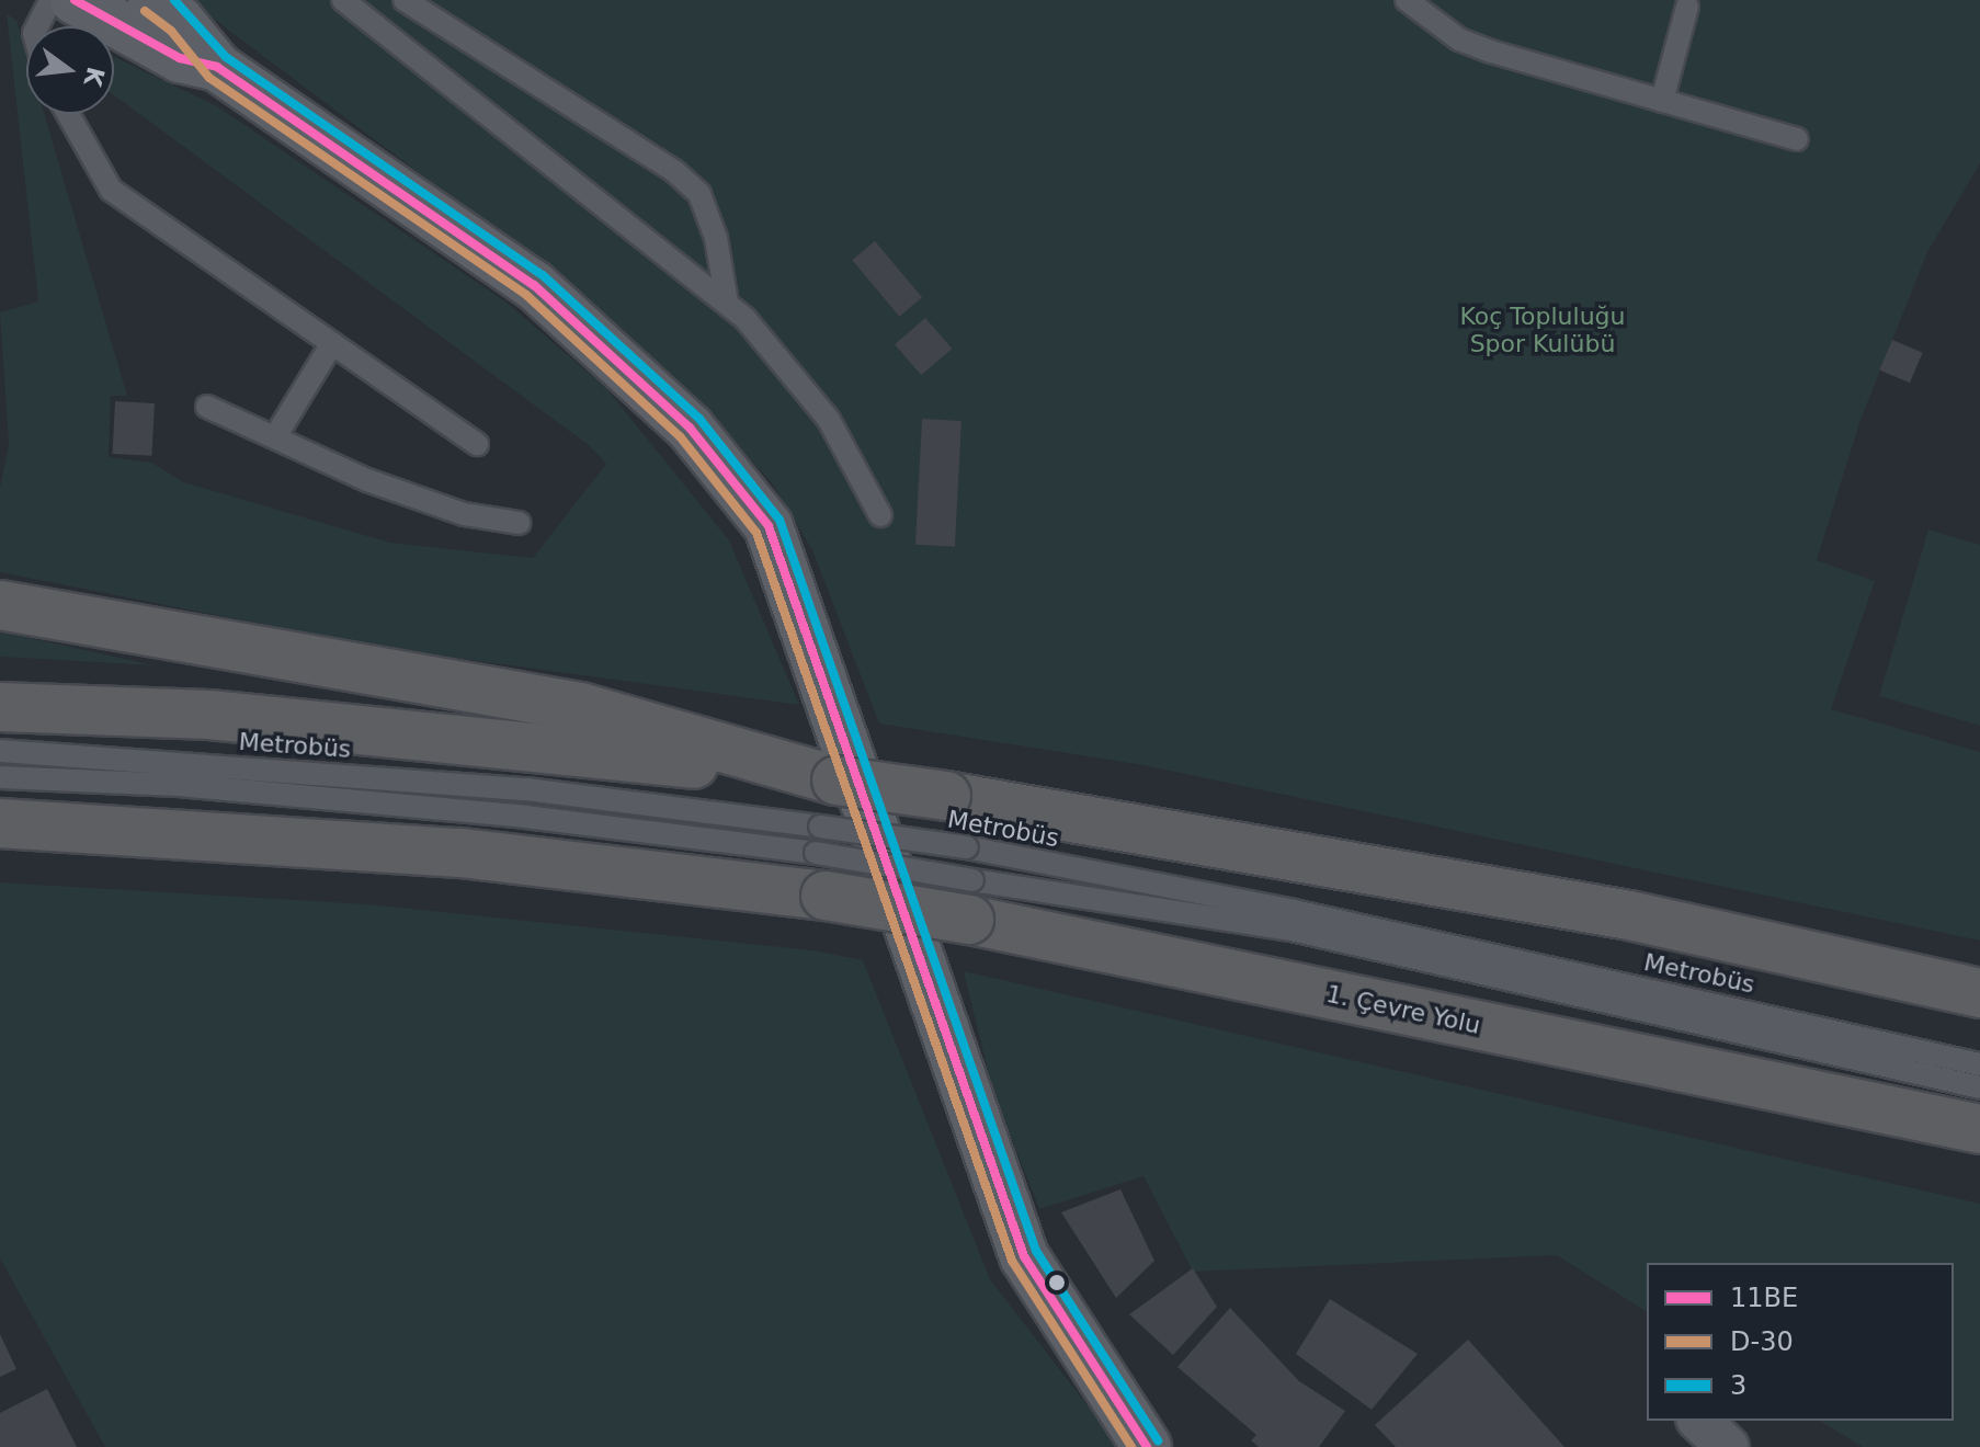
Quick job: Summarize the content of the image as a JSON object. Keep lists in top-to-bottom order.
{
  "streets": {
    "highway": ["1. Çevre Yolu"],
    "lane": ["Metrobüs"]
  },
  "crossings": [
    ["Metrobüs", "1. Çevre Yolu"]
  ],
  "parks": ["Koç Topluluğu Spor Kulübü"],
  "lines": ["transit line 11BE", "transit line 3", "transit line D-30"],
  "legend": ["11BE", "D-30", "3"],
  "north": "right"
}
